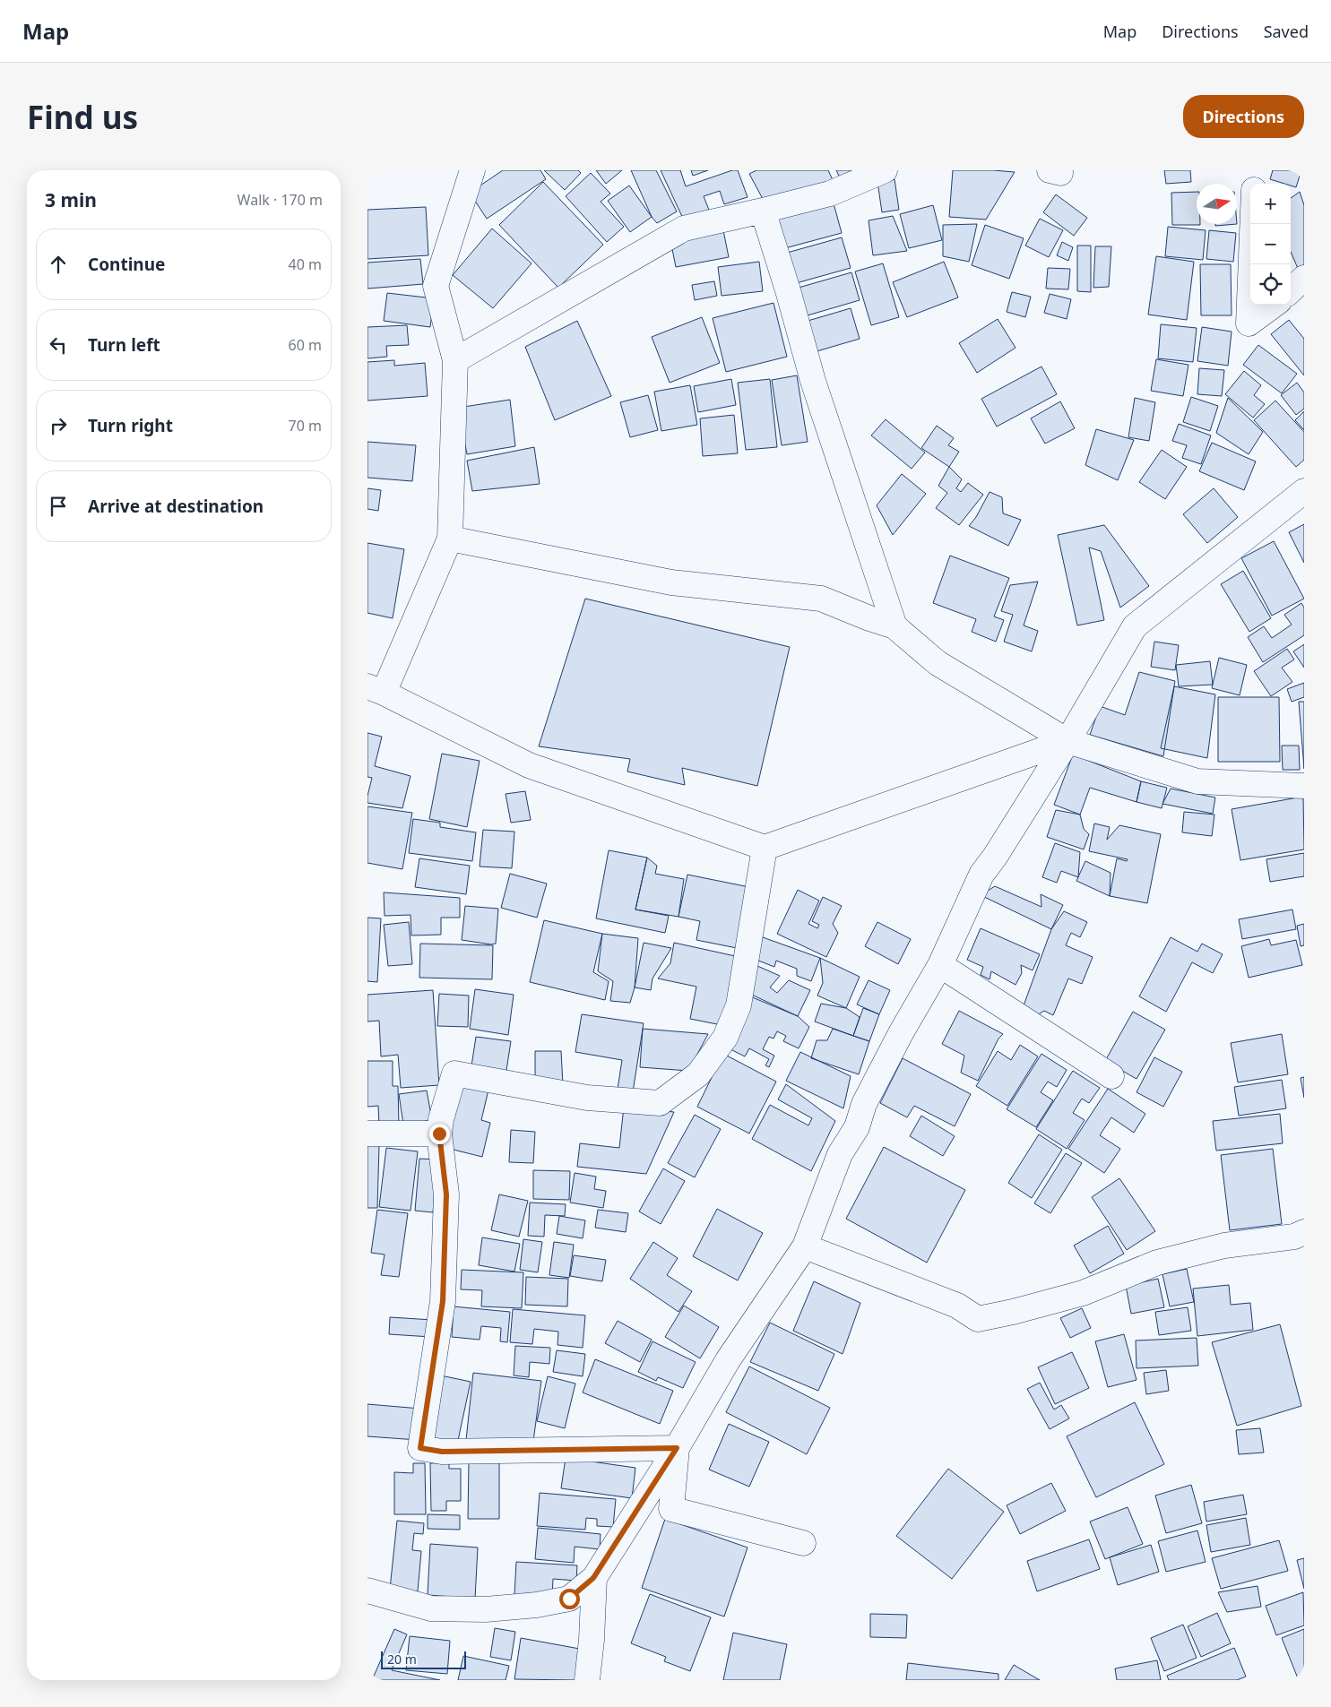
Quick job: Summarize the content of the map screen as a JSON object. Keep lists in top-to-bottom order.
{
  "scale_bar": "20 m",
  "north": "right",
  "page": {
    "header": "Map",
    "nav": ["Map", "Directions", "Saved"],
    "buttons": "Directions",
    "title": "Find us",
    "heading": ["3 min", "Walk · 170 m"],
    "map_buttons": ["+", "−"],
    "list": [
      ["Continue", "40 m"],
      ["Turn left", "60 m"],
      ["Turn right", "70 m"],
      "Arrive at destination"
    ],
    "scale": "20 m"
  }
}
